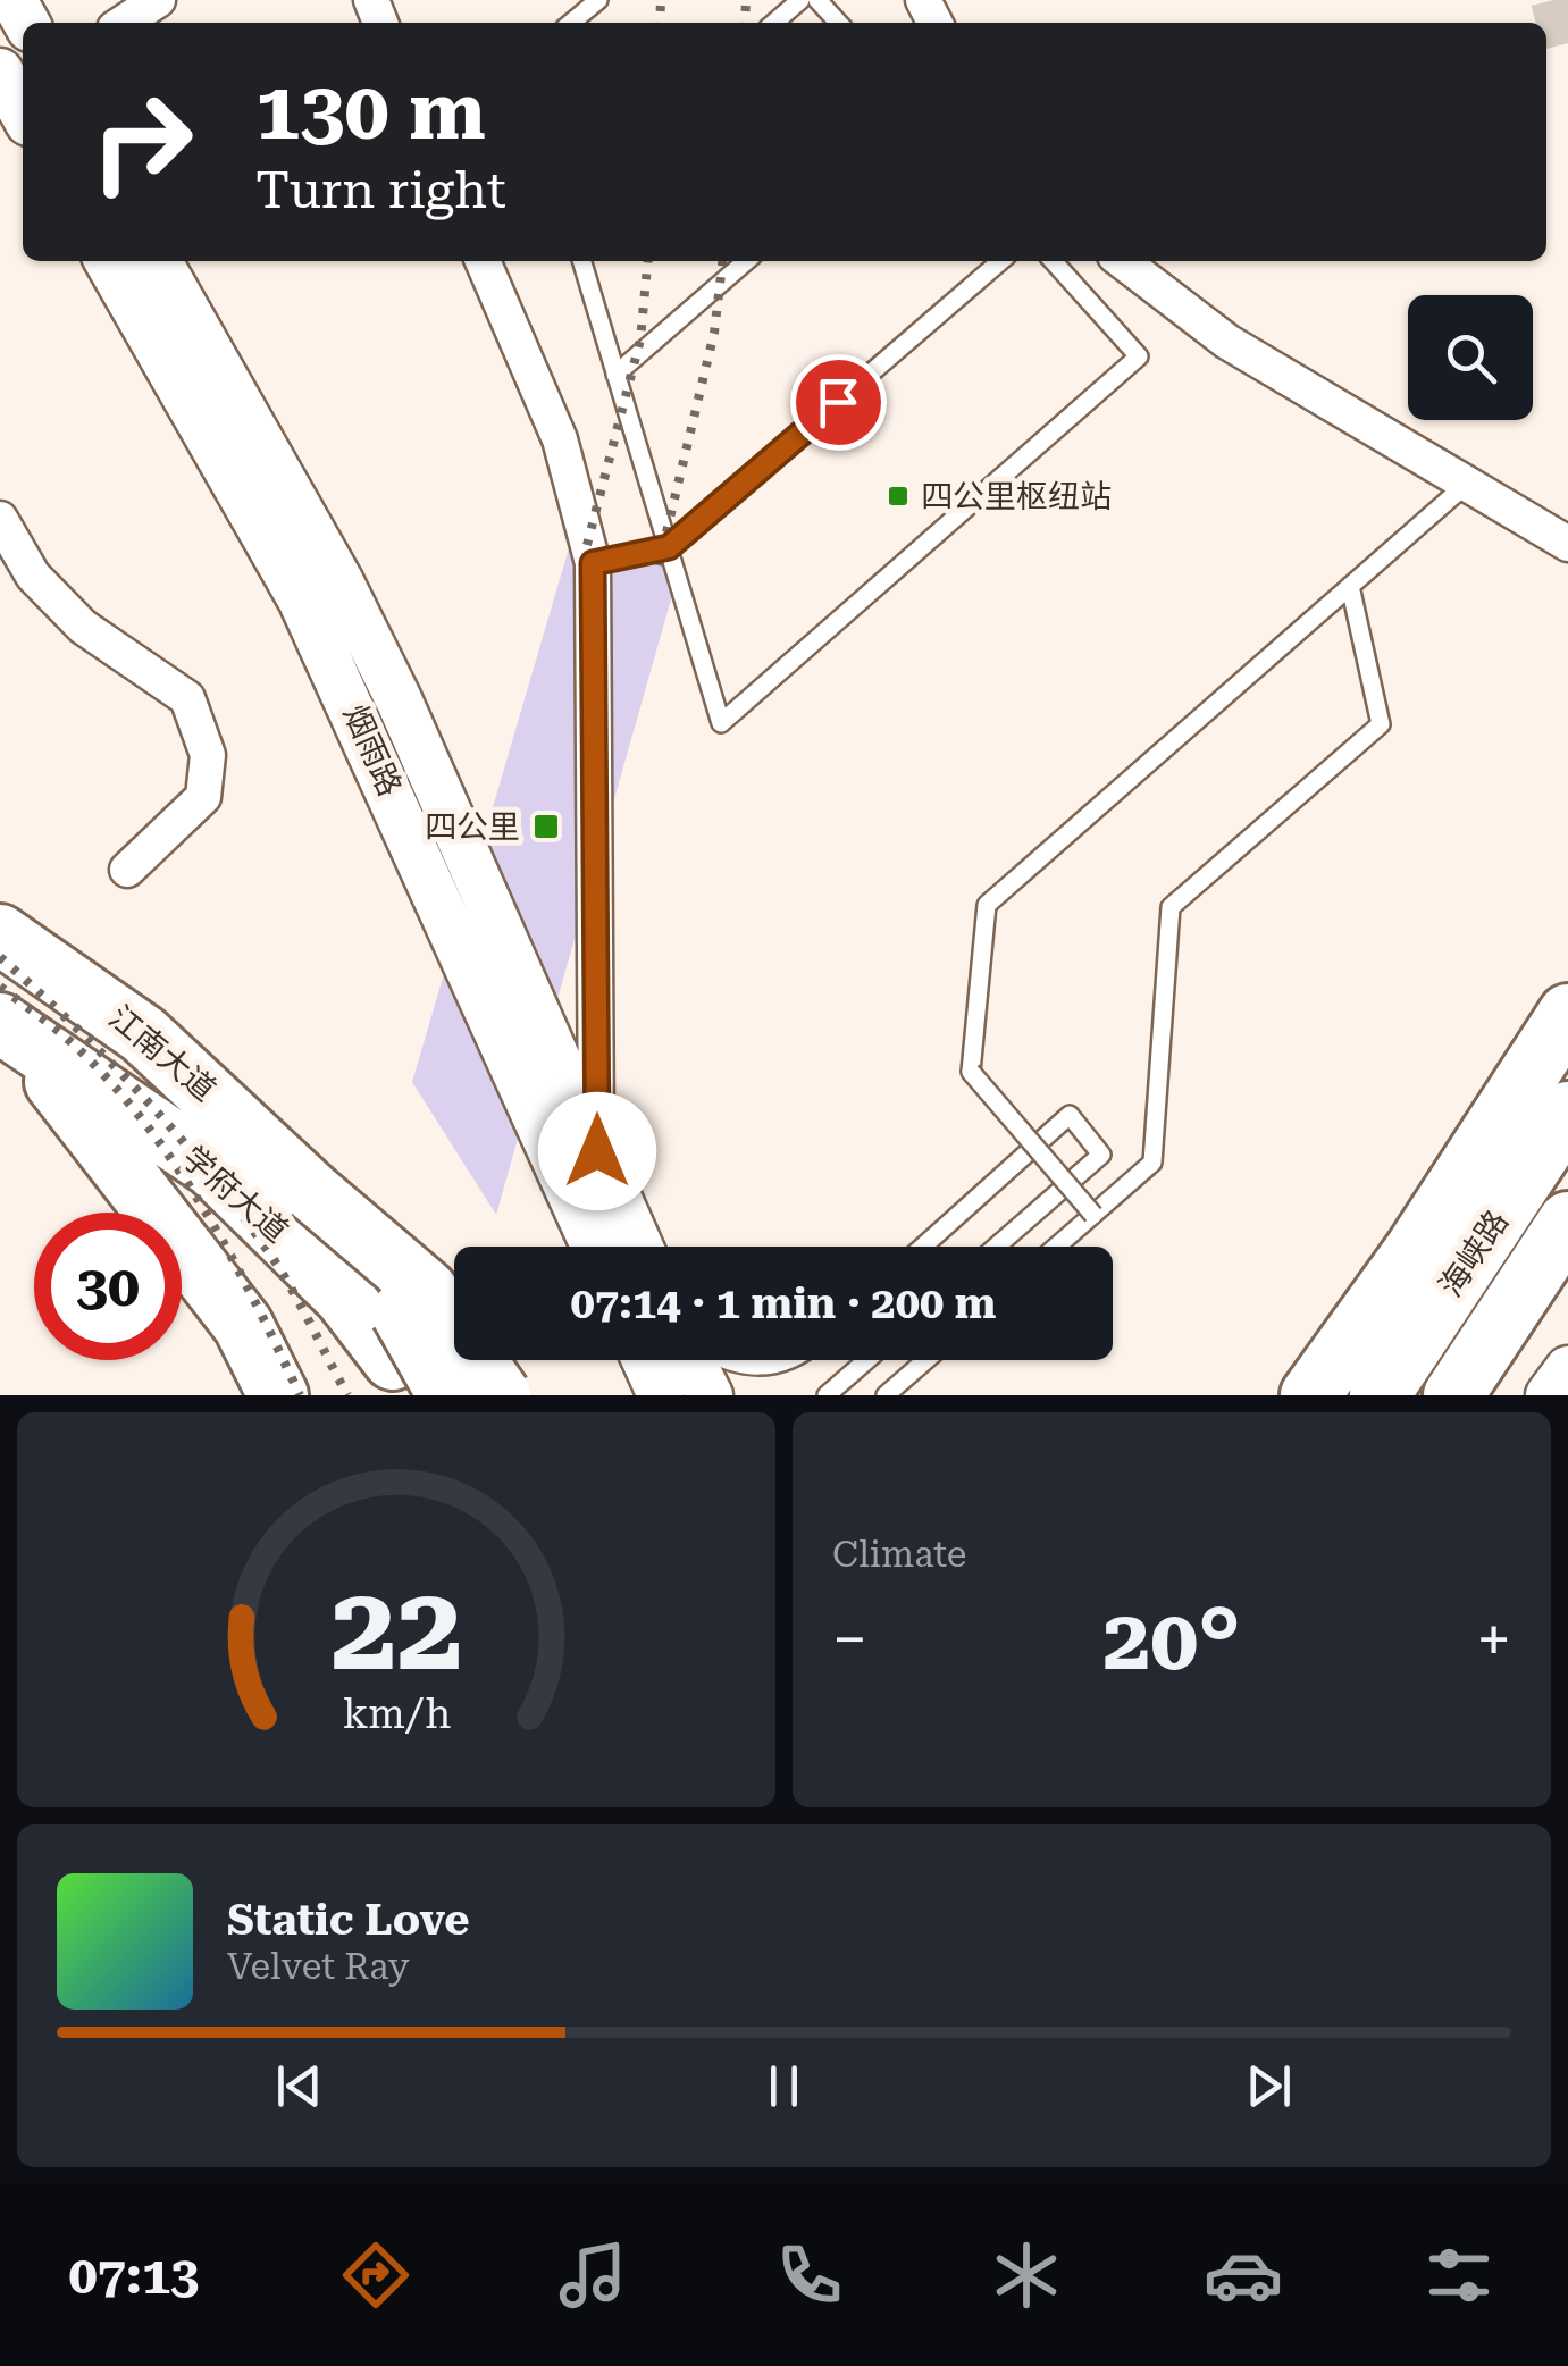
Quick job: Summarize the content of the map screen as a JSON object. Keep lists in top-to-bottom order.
{
  "streets": {
    "highway": ["江南大道", "学府大道", "海峡路"],
    "main road": ["烟雨路"]
  },
  "crossings": [
    ["江南大道", "学府大道"]
  ],
  "places": {
    "transit": ["四公里枢纽站", "四公里"]
  },
  "page": {
    "turn": ["130 m", "Turn right"],
    "limit": "30",
    "trip": "07:14 · 1 min · 200 m",
    "tile": "Climate",
    "heat": ["−", "20°", "+"],
    "song": ["Static Love", "Velvet Ray"],
    "tabs": "07:13",
    "gauge": ["22", "km/h"]
  }
}
